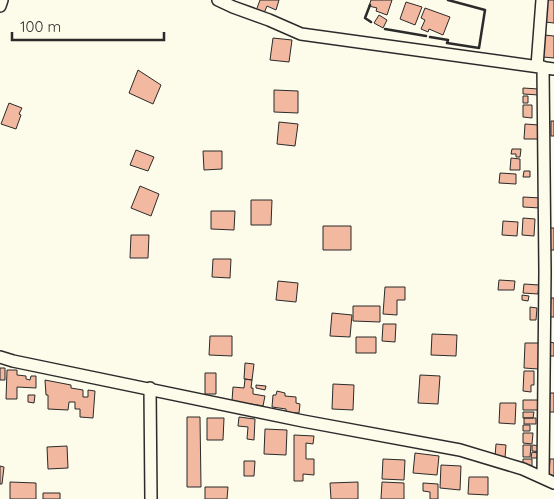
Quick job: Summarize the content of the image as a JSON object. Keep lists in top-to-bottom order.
{
  "scale_bar": "100 m"
}
